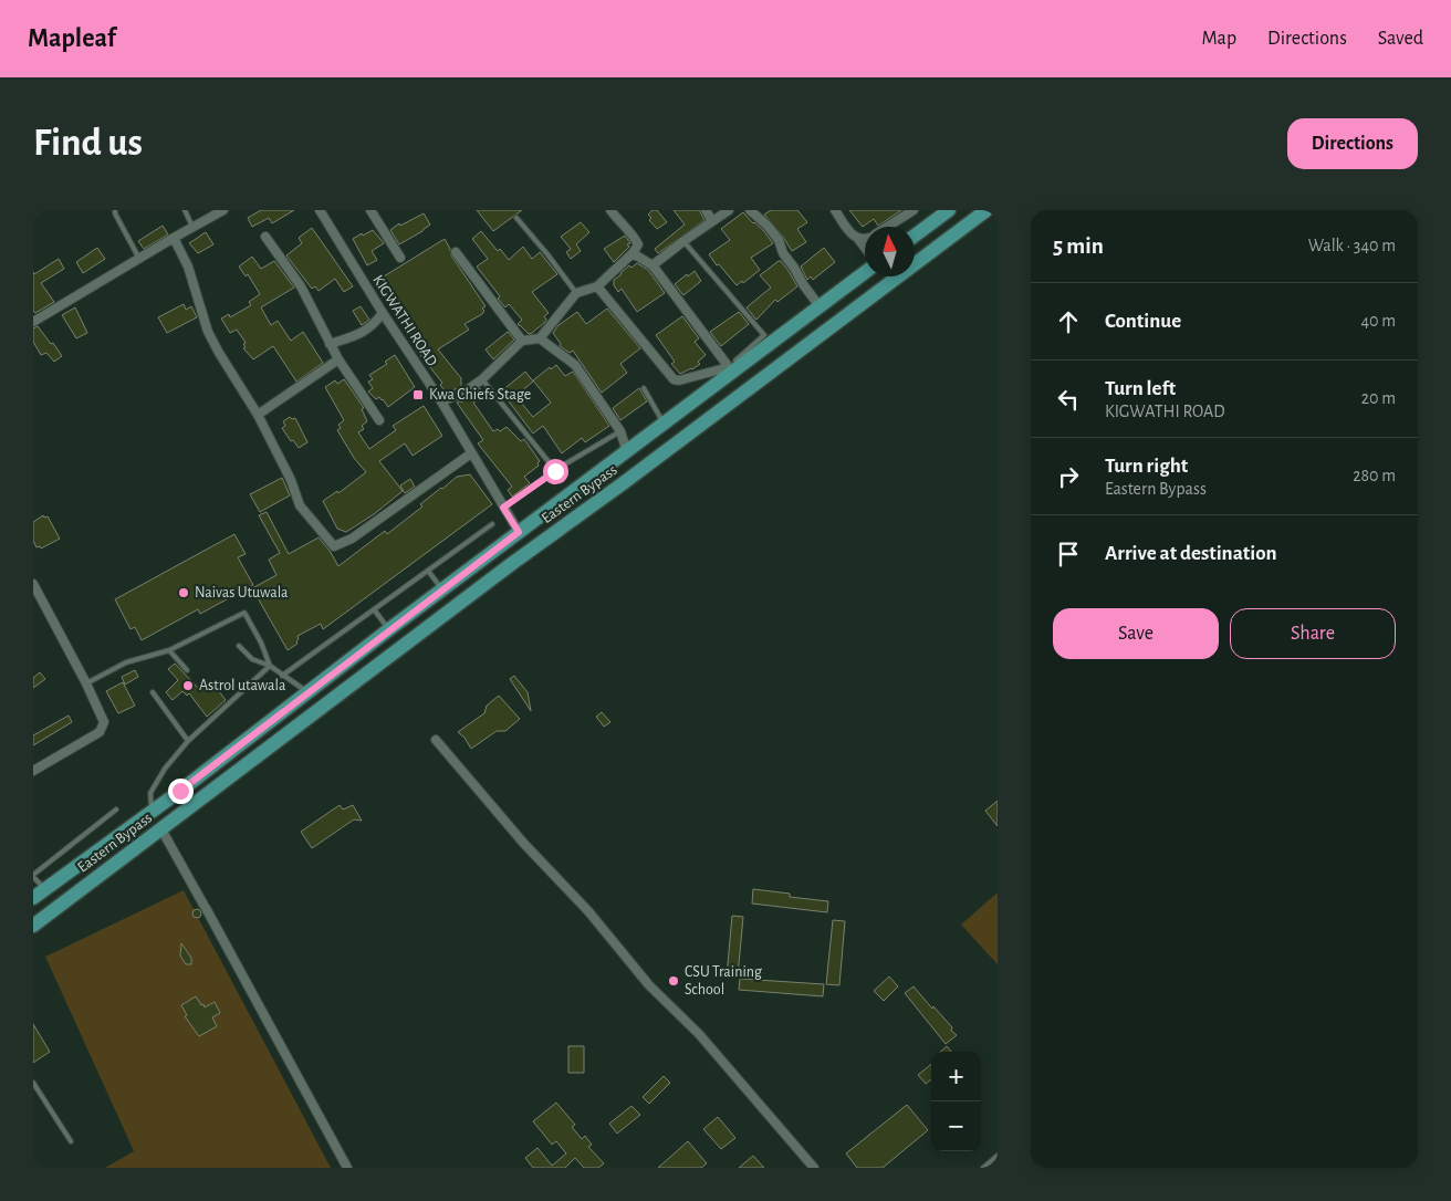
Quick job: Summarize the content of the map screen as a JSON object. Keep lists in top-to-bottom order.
{
  "streets": {
    "main road": ["Eastern Bypass"],
    "street": ["KIGWATHI ROAD"]
  },
  "crossings": [
    ["KIGWATHI ROAD", "Eastern Bypass"]
  ],
  "places": {
    "transit": ["Kwa Chiefs Stage"],
    "other": ["Naivas Utuwala", "Astrol utawala", "CSU Training School"]
  },
  "north": "top",
  "page": {
    "header": "Mapleaf",
    "nav": ["Map", "Directions", "Saved"],
    "buttons": [
      "Directions",
      ["Save", "Share"]
    ],
    "title": "Find us",
    "heading": ["5 min", "Walk · 340 m"],
    "list": [
      ["Continue", "40 m"],
      ["Turn left", "KIGWATHI ROAD", "20 m"],
      ["Turn right", "Eastern Bypass", "280 m"],
      "Arrive at destination"
    ],
    "map_buttons": ["+", "−"]
  }
}
